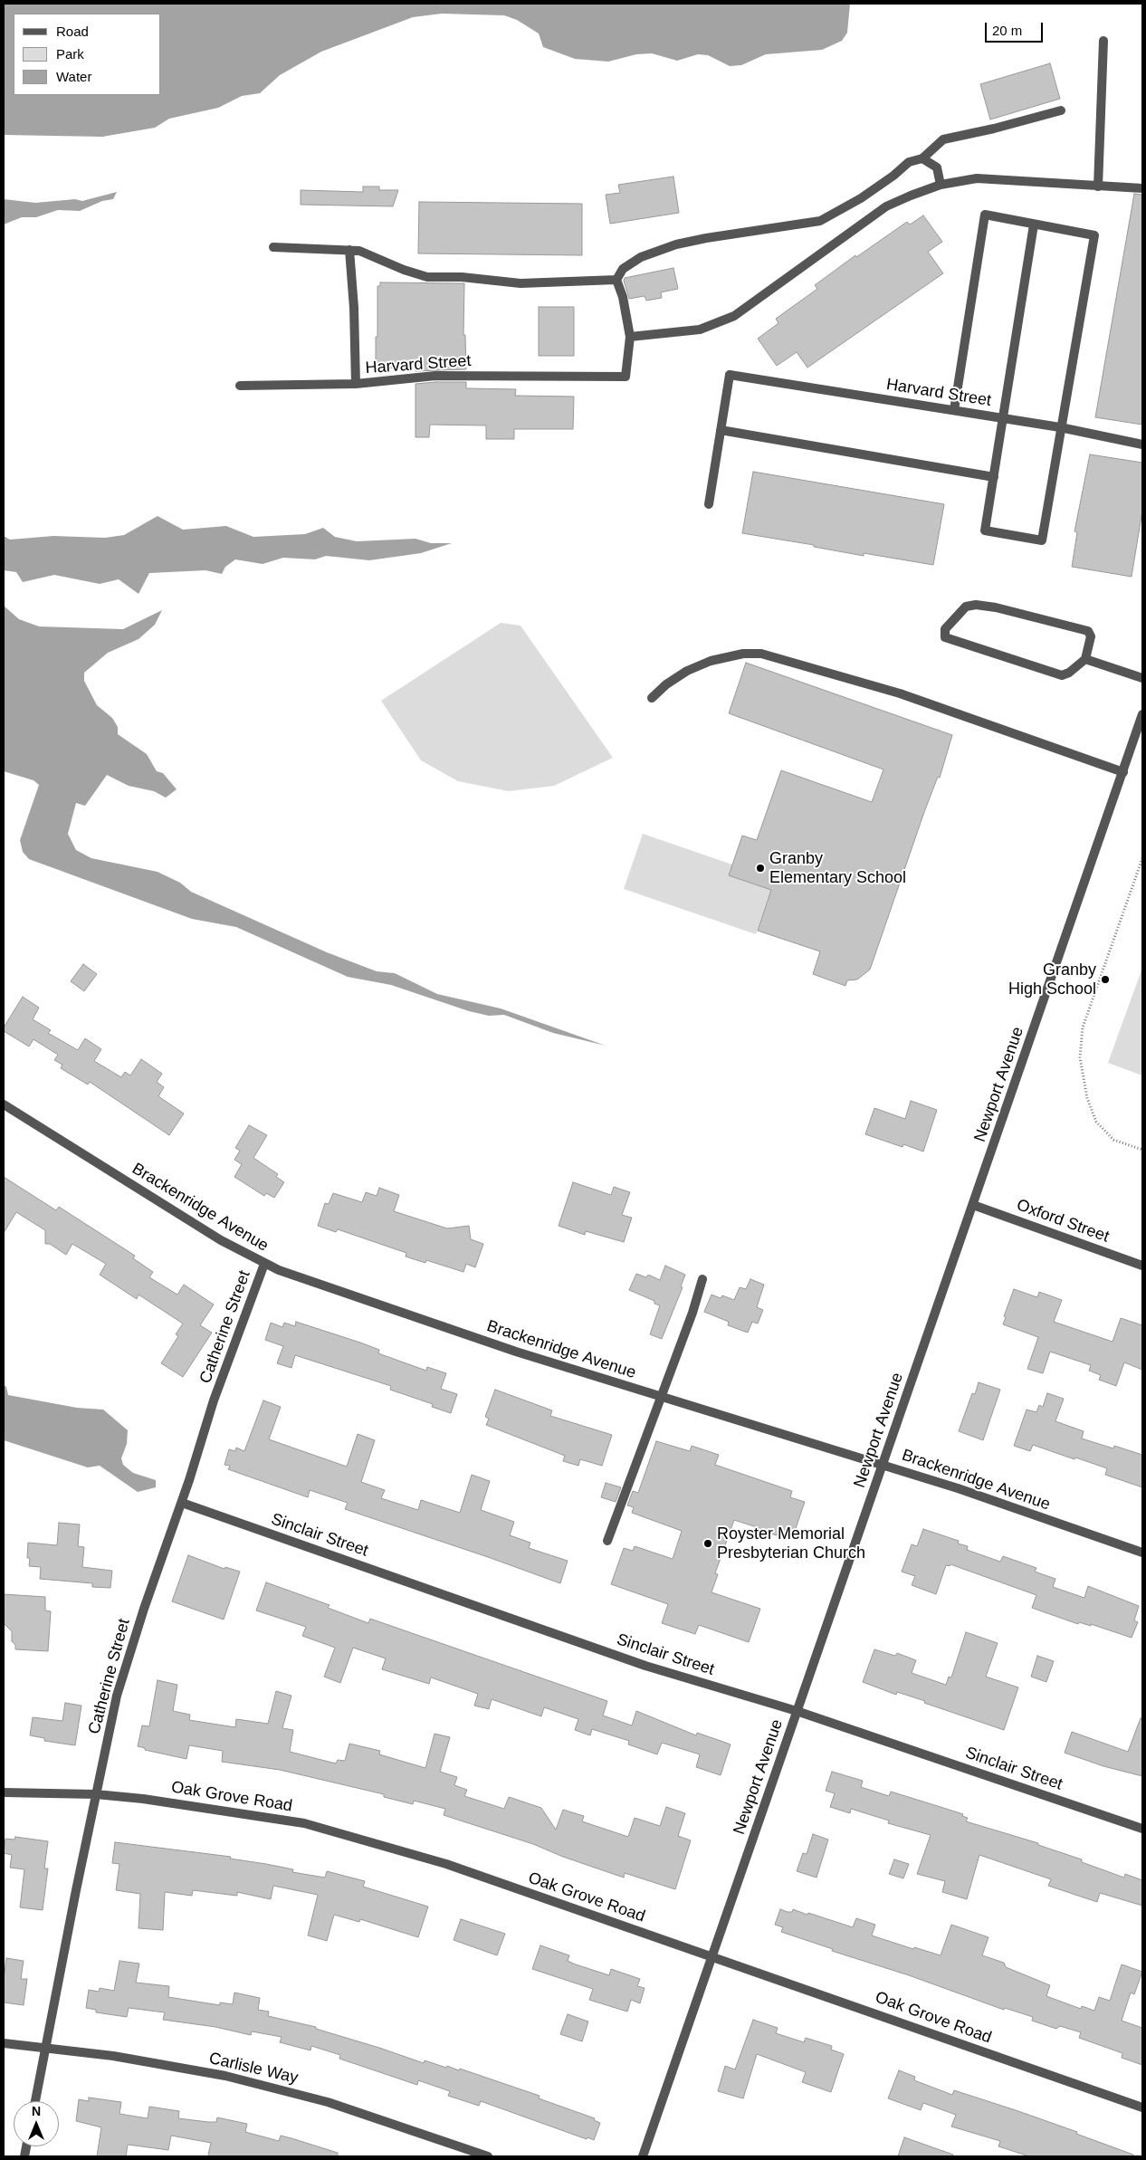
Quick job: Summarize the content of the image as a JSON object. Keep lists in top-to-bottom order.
{
  "streets": {
    "street": [
      "Harvard Street",
      "Newport Avenue",
      "Brackenridge Avenue",
      "Oxford Street",
      "Catherine Street",
      "Sinclair Street",
      "Oak Grove Road",
      "Carlisle Way"
    ]
  },
  "crossings": [
    ["Newport Avenue", "Brackenridge Avenue"],
    ["Newport Avenue", "Oxford Street"],
    ["Newport Avenue", "Sinclair Street"],
    ["Newport Avenue", "Oak Grove Road"],
    ["Brackenridge Avenue", "Catherine Street"],
    ["Catherine Street", "Sinclair Street"],
    ["Catherine Street", "Oak Grove Road"],
    ["Catherine Street", "Carlisle Way"]
  ],
  "places": ["Granby Elementary School", "Granby High School", "Royster Memorial Presbyterian Church"],
  "legend": ["Road", "Park", "Water"],
  "scale_bar": "20 m",
  "north": "top"
}
